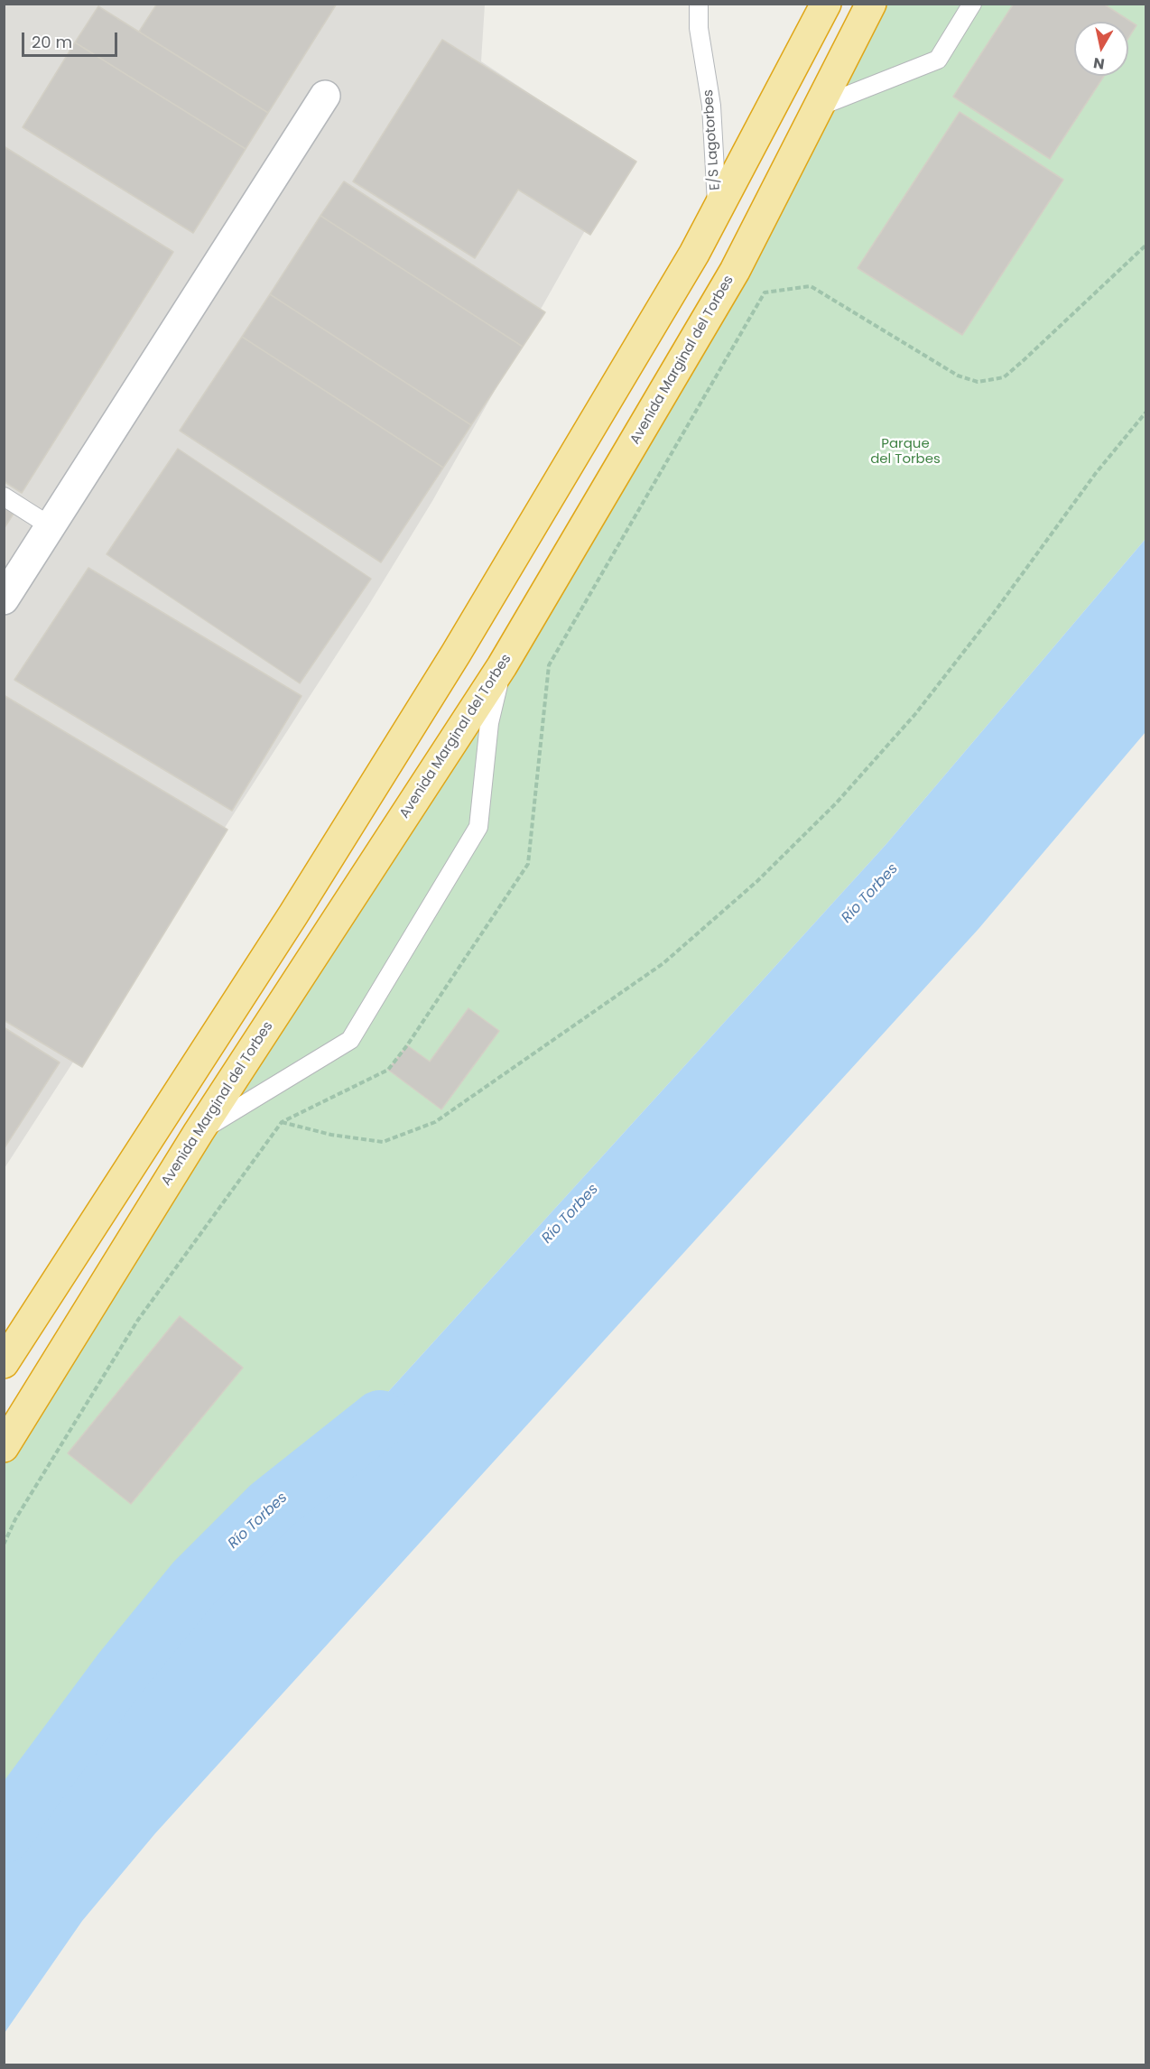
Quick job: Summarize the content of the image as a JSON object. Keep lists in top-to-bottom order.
{
  "streets": {
    "highway": ["Avenida Marginal del Torbes"],
    "lane": ["E/S Lagotorbes"]
  },
  "water": ["Río Torbes"],
  "parks": ["Parque del Torbes"],
  "scale_bar": "20 m",
  "north": "bottom"
}
